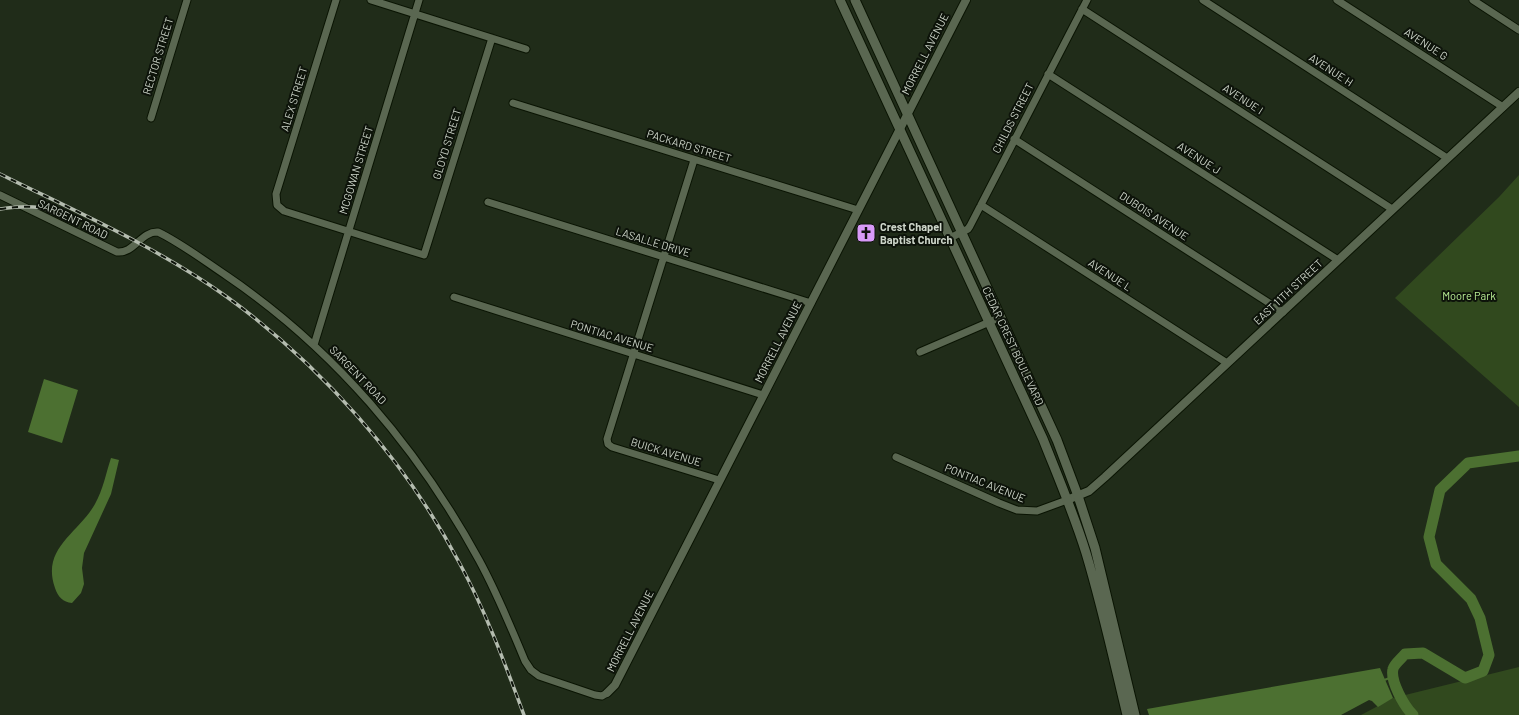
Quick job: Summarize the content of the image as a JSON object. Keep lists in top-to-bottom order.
{
  "streets": {
    "main road": ["CEDAR CREST BOULEVARD"],
    "street": [
      "AVENUE G",
      "MORRELL AVENUE",
      "RECTOR STREET",
      "AVENUE H",
      "ALEX STREET",
      "AVENUE I",
      "CHILDS STREET",
      "GLOYD STREET",
      "PACKARD STREET",
      "AVENUE J",
      "MCGOWAN STREET",
      "DUBOIS AVENUE",
      "SARGENT ROAD",
      "LASALLE DRIVE",
      "AVENUE L",
      "EAST 11TH STREET",
      "PONTIAC AVENUE",
      "BUICK AVENUE"
    ]
  },
  "crossings": [
    ["AVENUE G", "EAST 11TH STREET"],
    ["MORRELL AVENUE", "PACKARD STREET"],
    ["MORRELL AVENUE", "SARGENT ROAD"],
    ["MORRELL AVENUE", "LASALLE DRIVE"],
    ["MORRELL AVENUE", "PONTIAC AVENUE"],
    ["MORRELL AVENUE", "CEDAR CREST BOULEVARD"],
    ["MORRELL AVENUE", "BUICK AVENUE"],
    ["AVENUE H", "EAST 11TH STREET"],
    ["ALEX STREET", "GLOYD STREET"],
    ["ALEX STREET", "MCGOWAN STREET"],
    ["AVENUE I", "CHILDS STREET"],
    ["AVENUE I", "EAST 11TH STREET"],
    ["CHILDS STREET", "AVENUE J"],
    ["CHILDS STREET", "DUBOIS AVENUE"],
    ["CHILDS STREET", "AVENUE L"],
    ["CHILDS STREET", "CEDAR CREST BOULEVARD"],
    ["GLOYD STREET", "MCGOWAN STREET"],
    ["AVENUE J", "EAST 11TH STREET"],
    ["MCGOWAN STREET", "SARGENT ROAD"],
    ["DUBOIS AVENUE", "EAST 11TH STREET"],
    ["AVENUE L", "EAST 11TH STREET"],
    ["EAST 11TH STREET", "PONTIAC AVENUE"],
    ["EAST 11TH STREET", "CEDAR CREST BOULEVARD"],
    ["PONTIAC AVENUE", "CEDAR CREST BOULEVARD"],
    ["PONTIAC AVENUE", "BUICK AVENUE"]
  ],
  "parks": ["Moore Park"],
  "places": {
    "church": ["Crest Chapel Baptist Church"]
  }
}
